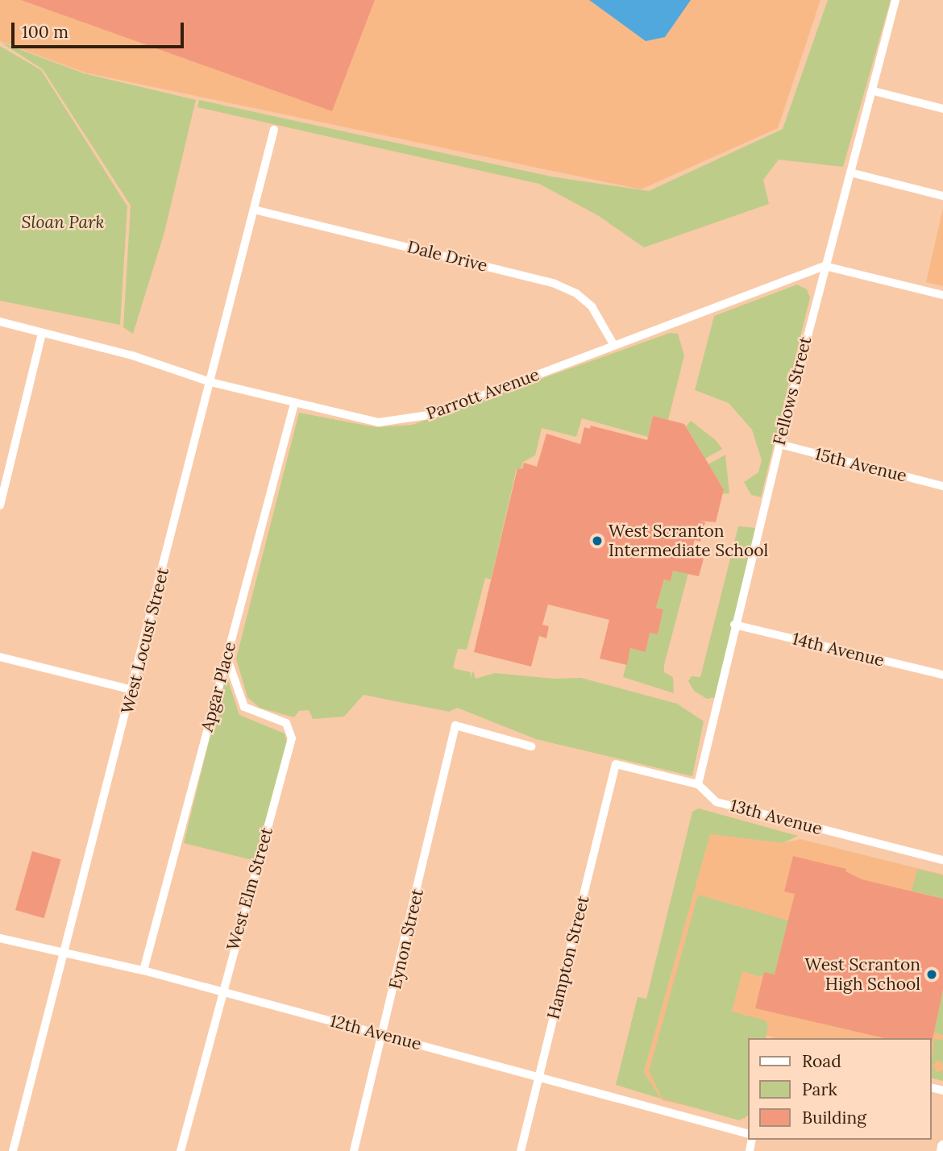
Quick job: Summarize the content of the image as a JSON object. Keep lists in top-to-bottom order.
{
  "streets": {
    "street": [
      "Dale Drive",
      "Fellows Street",
      "Parrott Avenue",
      "15th Avenue",
      "West Locust Street",
      "14th Avenue",
      "Apgar Place",
      "13th Avenue",
      "West Elm Street",
      "Eynon Street",
      "Hampton Street",
      "12th Avenue"
    ]
  },
  "crossings": [
    ["Dale Drive", "Parrott Avenue"],
    ["Dale Drive", "West Locust Street"],
    ["Fellows Street", "Parrott Avenue"],
    ["Fellows Street", "15th Avenue"],
    ["Fellows Street", "14th Avenue"],
    ["Fellows Street", "13th Avenue"],
    ["Parrott Avenue", "West Locust Street"],
    ["Parrott Avenue", "Apgar Place"],
    ["West Locust Street", "12th Avenue"],
    ["Apgar Place", "West Elm Street"],
    ["Apgar Place", "12th Avenue"],
    ["13th Avenue", "Hampton Street"],
    ["West Elm Street", "12th Avenue"],
    ["Eynon Street", "12th Avenue"],
    ["Hampton Street", "12th Avenue"]
  ],
  "parks": ["Sloan Park"],
  "places": ["West Scranton Intermediate School", "West Scranton High School"],
  "legend": ["Road", "Park", "Building"],
  "scale_bar": "100 m"
}
